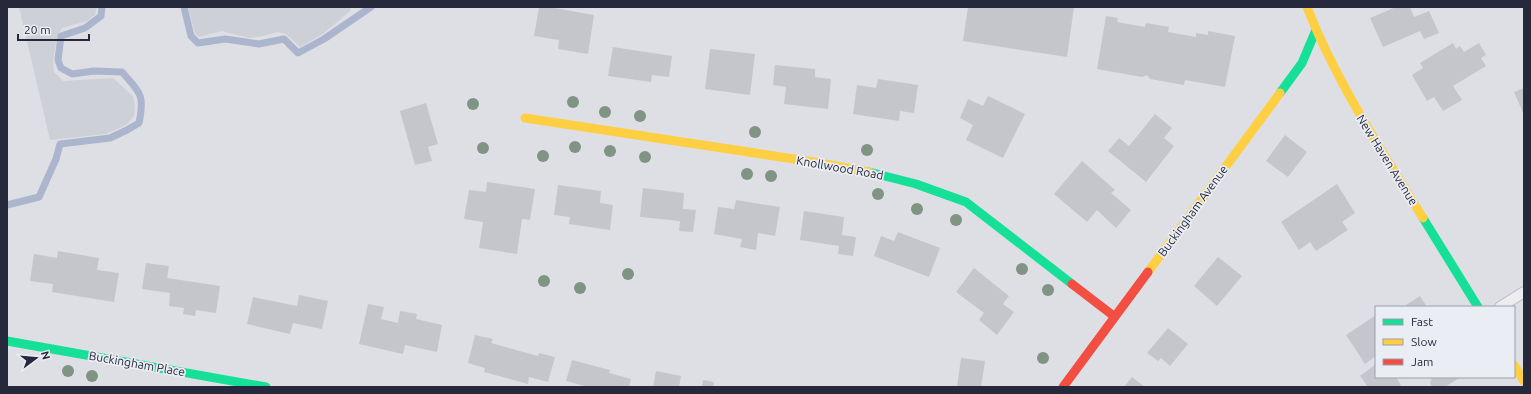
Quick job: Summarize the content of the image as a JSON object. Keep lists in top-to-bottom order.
{
  "streets": {
    "street": [
      "New Haven Avenue",
      "Knollwood Road",
      "Buckingham Avenue",
      "Buckingham Place"
    ]
  },
  "crossings": [
    ["New Haven Avenue", "Buckingham Avenue"],
    ["Knollwood Road", "Buckingham Avenue"]
  ],
  "legend": ["Fast", "Slow", "Jam"],
  "scale_bar": "20 m",
  "north": "right"
}
